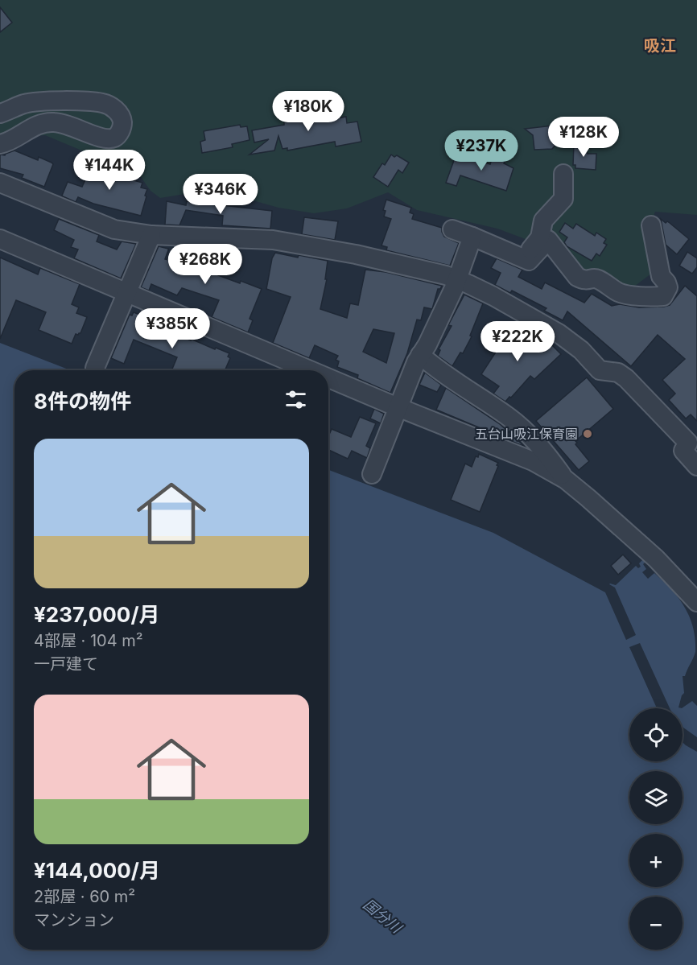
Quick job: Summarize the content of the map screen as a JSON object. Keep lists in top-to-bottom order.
{
  "districts": ["吸江"],
  "water": ["国分川"],
  "places": ["五台山吸江保育園"],
  "page": {
    "price": [
      "¥180K",
      "¥128K",
      "¥237K",
      "¥144K",
      "¥346K",
      "¥268K",
      "¥385K",
      "¥222K"
    ],
    "heading": "8件の物件",
    "list": [
      {
        "name": "¥237,000/月",
        "note": "4部屋 · 104 m² · 一戸建て"
      },
      {
        "name": "¥144,000/月",
        "note": "2部屋 · 60 m² · マンション"
      }
    ],
    "map_buttons": ["+", "−"]
  }
}
